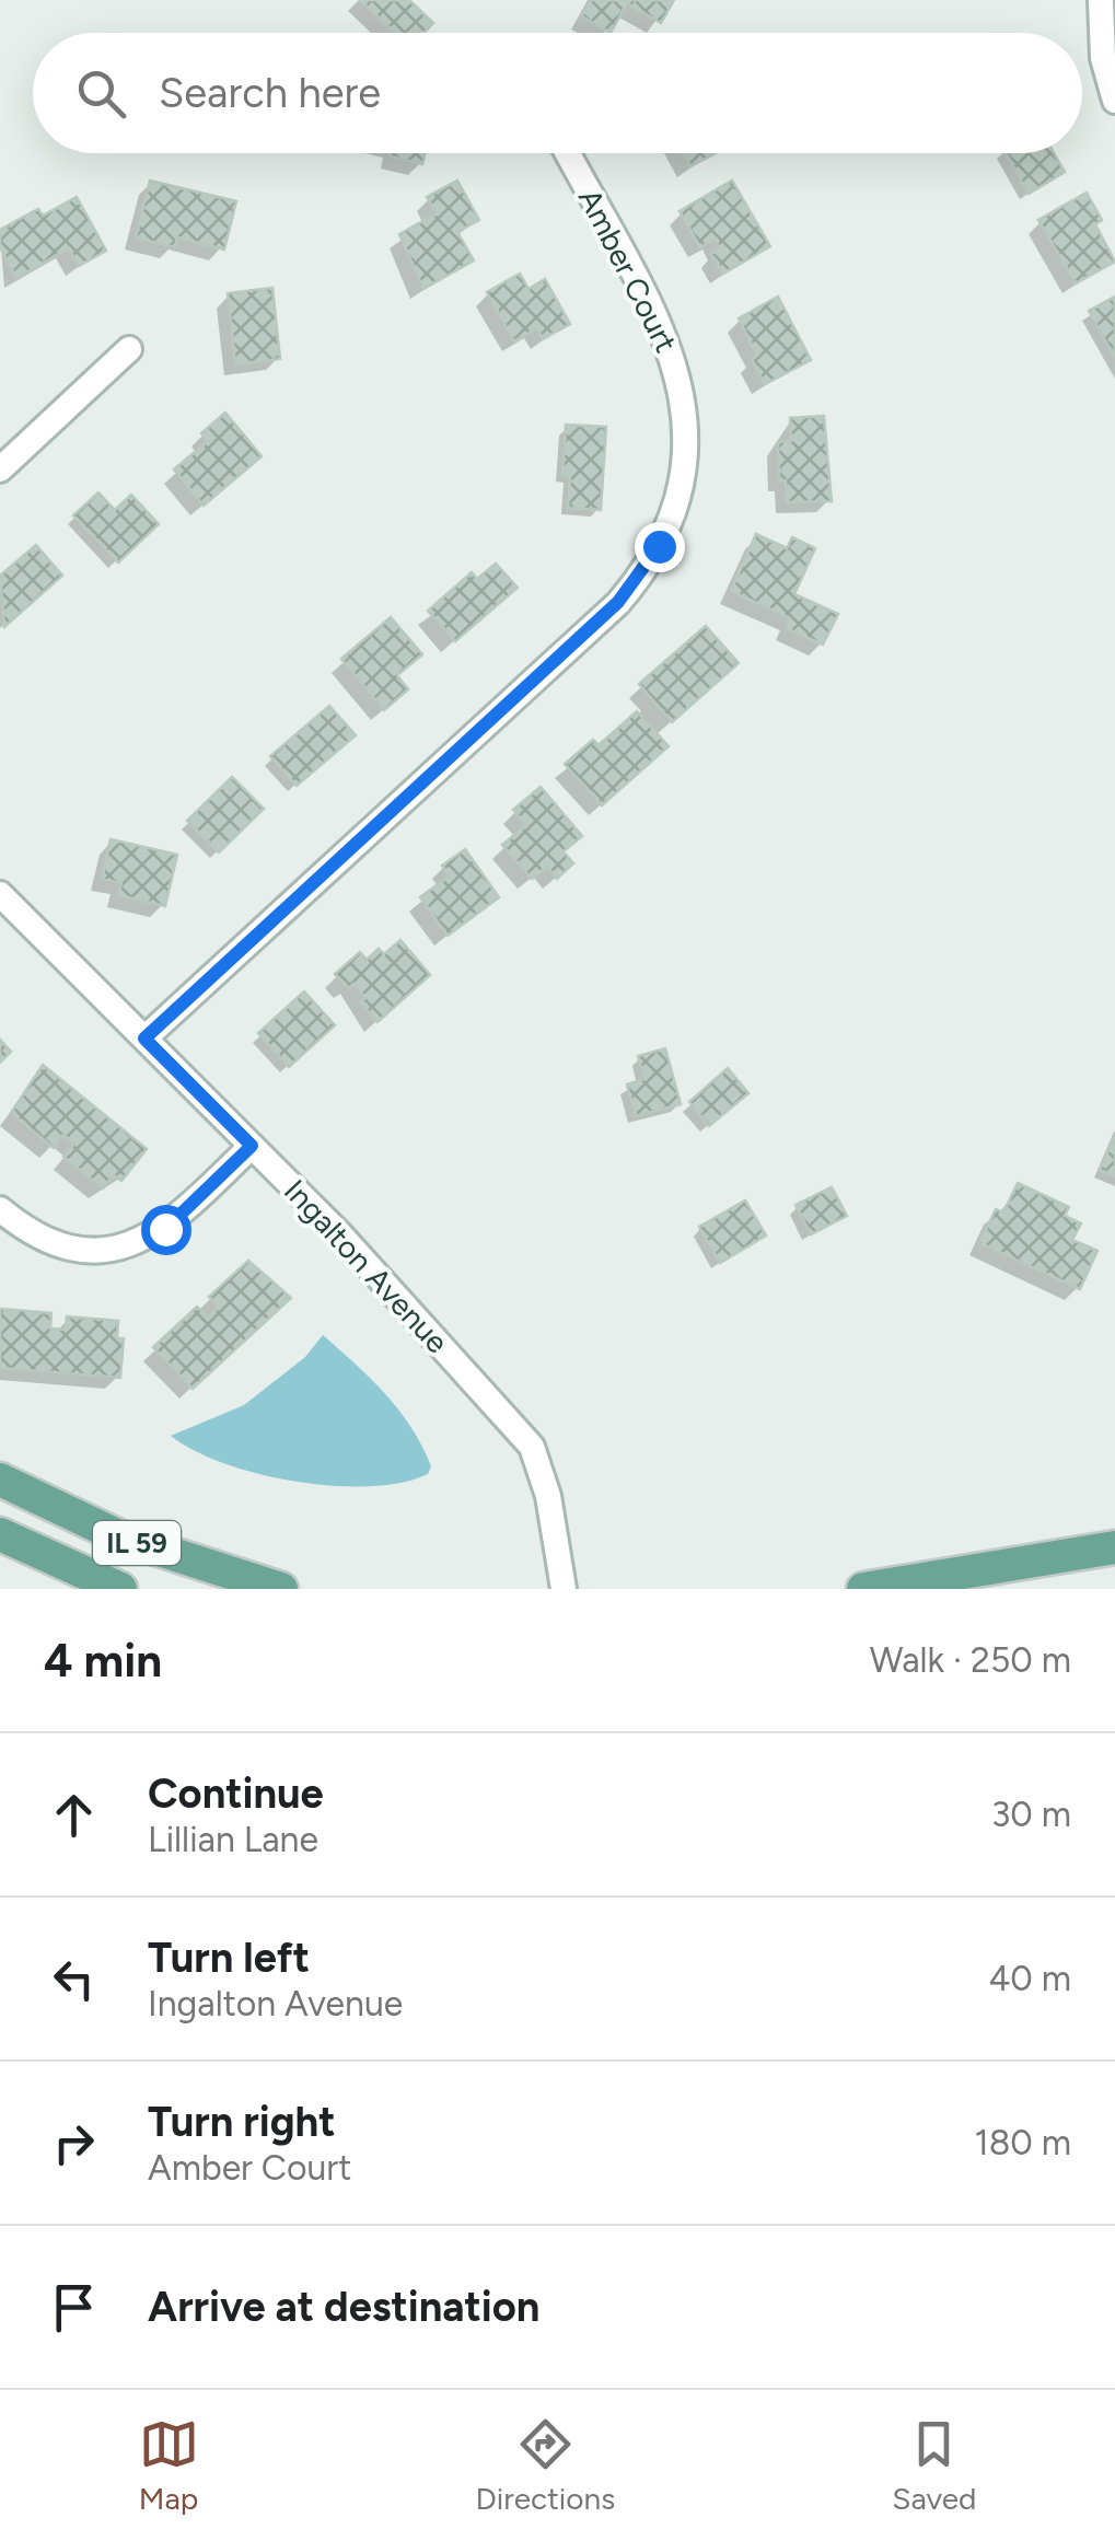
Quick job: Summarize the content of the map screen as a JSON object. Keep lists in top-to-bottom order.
{
  "streets": {
    "main road": ["IL 59"],
    "street": ["Amber Court", "Ingalton Avenue"]
  },
  "crossings": [
    ["Amber Court", "Ingalton Avenue"]
  ],
  "page": {
    "search": "Search here",
    "heading": ["4 min", "Walk · 250 m"],
    "list": [
      ["Continue", "Lillian Lane", "30 m"],
      ["Turn left", "Ingalton Avenue", "40 m"],
      ["Turn right", "Amber Court", "180 m"],
      "Arrive at destination"
    ],
    "nav": ["Map", "Directions", "Saved"]
  }
}
